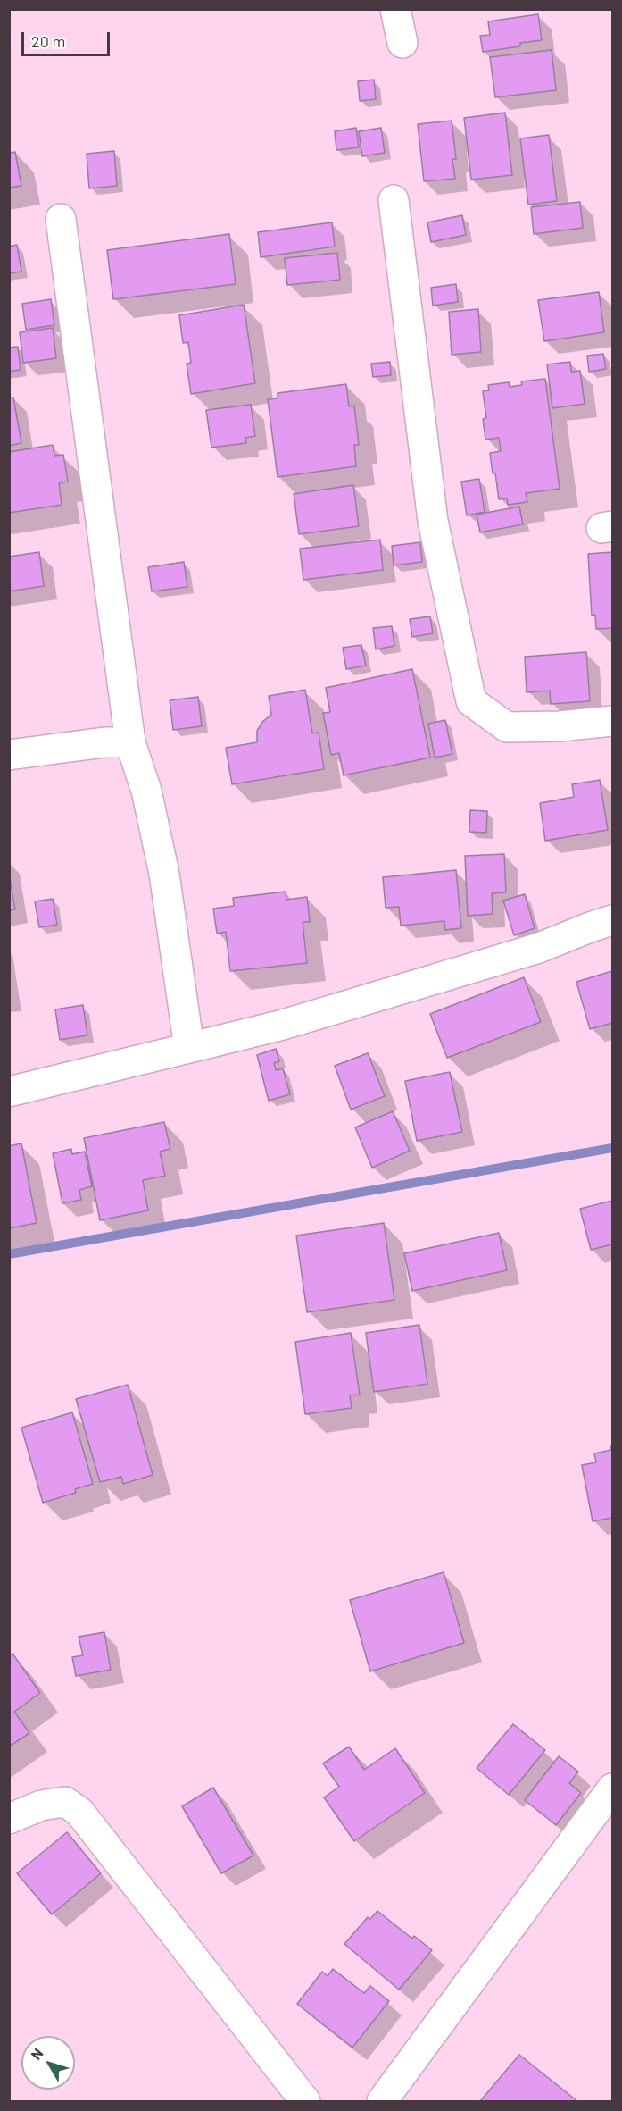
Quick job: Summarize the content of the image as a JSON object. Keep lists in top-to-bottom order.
{
  "scale_bar": "20 m",
  "north": "top left"
}
